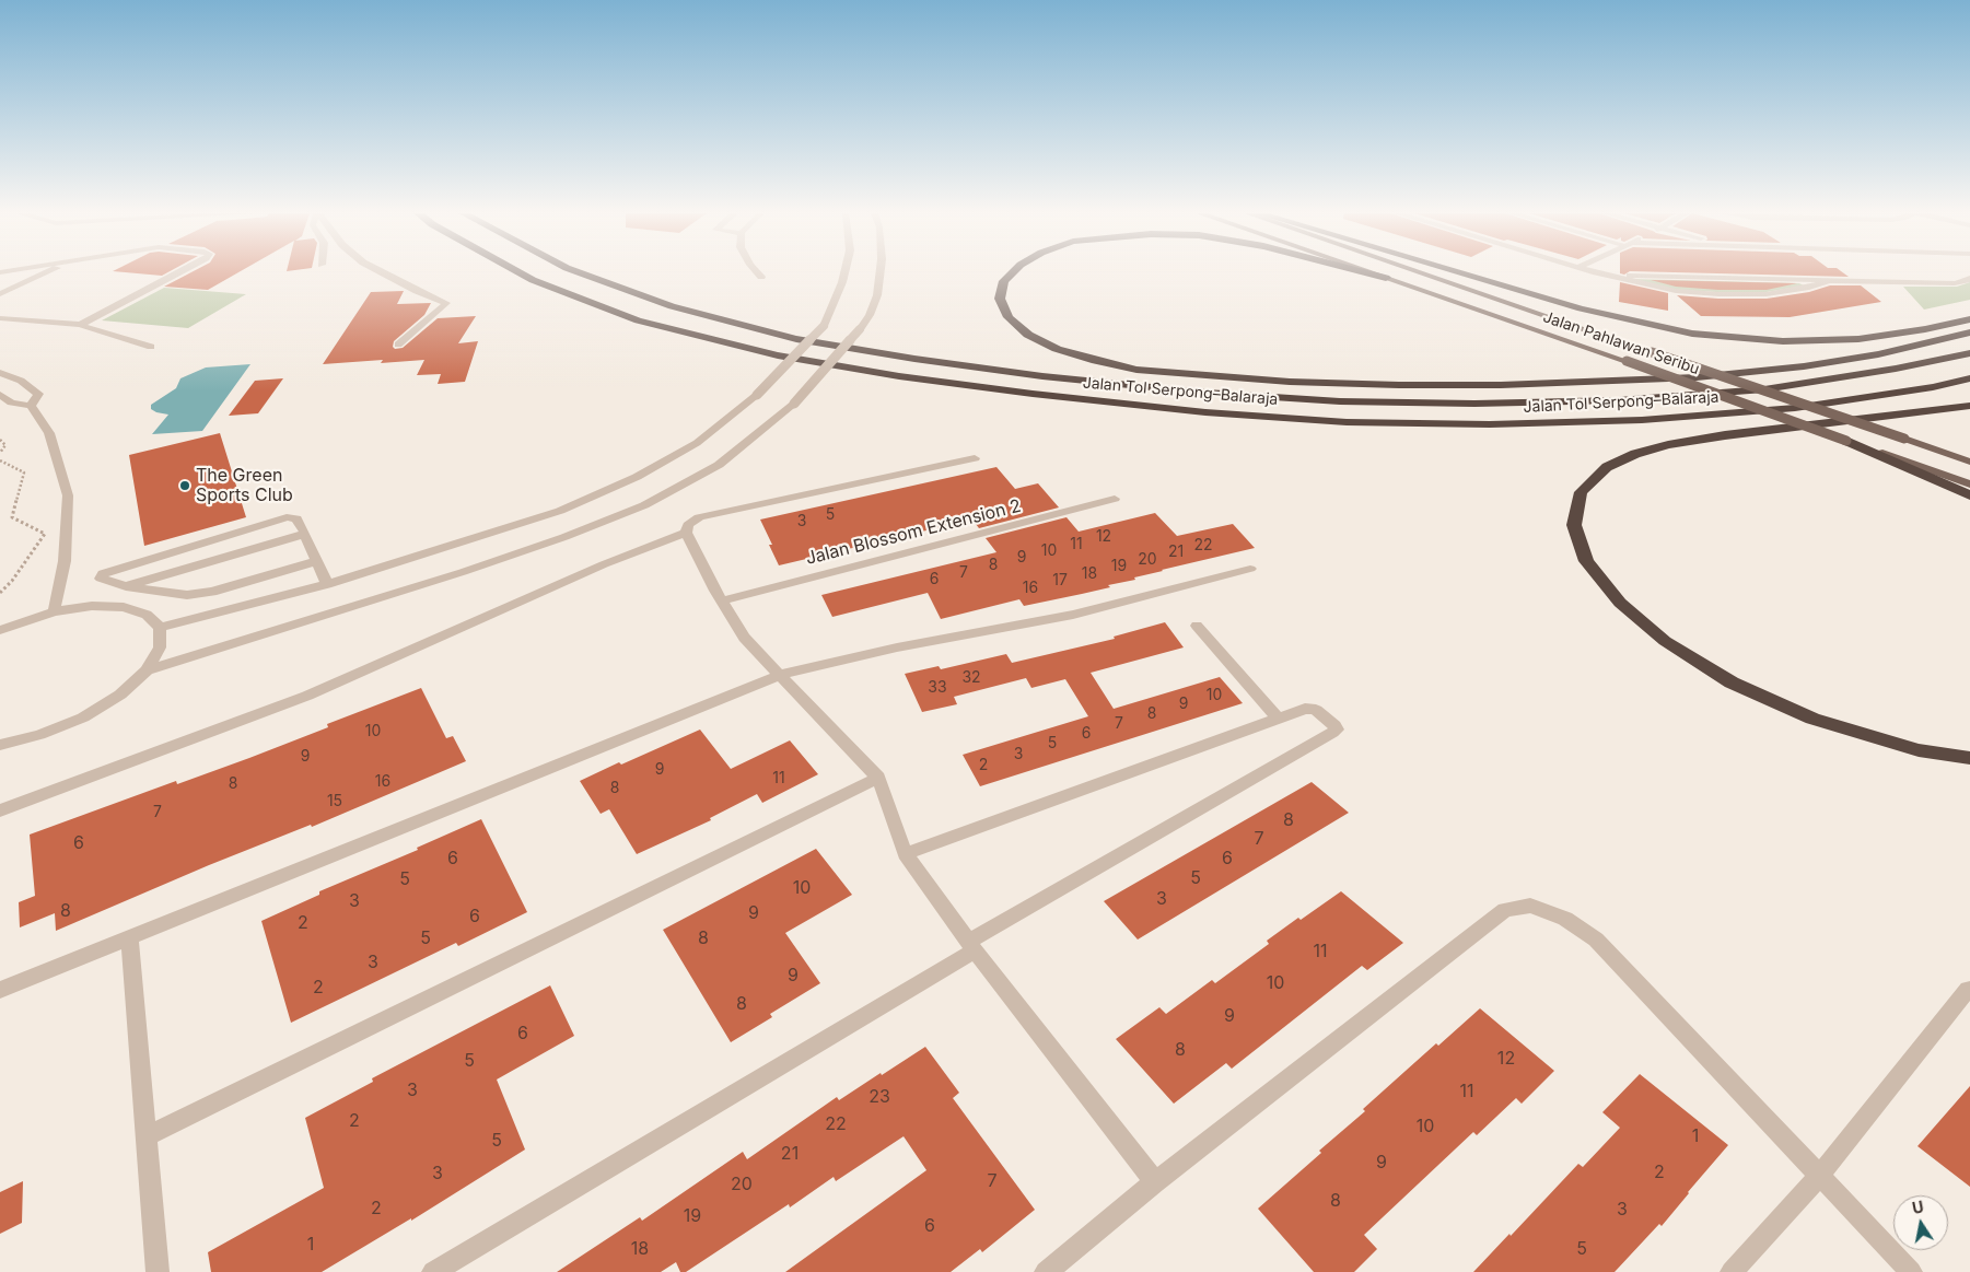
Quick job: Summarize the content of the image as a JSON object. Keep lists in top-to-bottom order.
{
  "streets": {
    "highway": ["Jalan Tol Serpong–Balaraja"],
    "main road": ["Jalan Pahlawan Seribu"],
    "street": ["Jalan Blossom Extension 2"]
  },
  "places": ["The Green Sports Club"],
  "house_numbers": [
    "5",
    "3",
    "12",
    "11",
    "22",
    "10",
    "21",
    "9",
    "20",
    "8",
    "19",
    "7",
    "18",
    "6",
    "17",
    "16",
    "32",
    "33",
    "10",
    "9",
    "8",
    "7",
    "10",
    "6",
    "5",
    "3",
    "9",
    "2",
    "9",
    "11",
    "16",
    "8",
    "8",
    "15",
    "7",
    "8",
    "7",
    "6",
    "6",
    "6",
    "5",
    "5",
    "10",
    "3",
    "3",
    "8",
    "9",
    "6",
    "2",
    "5",
    "8",
    "11",
    "3",
    "9",
    "10",
    "2",
    "8",
    "9",
    "6",
    "8",
    "12",
    "5",
    "3",
    "11",
    "23",
    "2",
    "22",
    "10",
    "1",
    "5",
    "21",
    "9",
    "2",
    "3",
    "7",
    "20",
    "8",
    "2",
    "3",
    "19",
    "6",
    "1",
    "18",
    "5"
  ],
  "north": "top"
}
